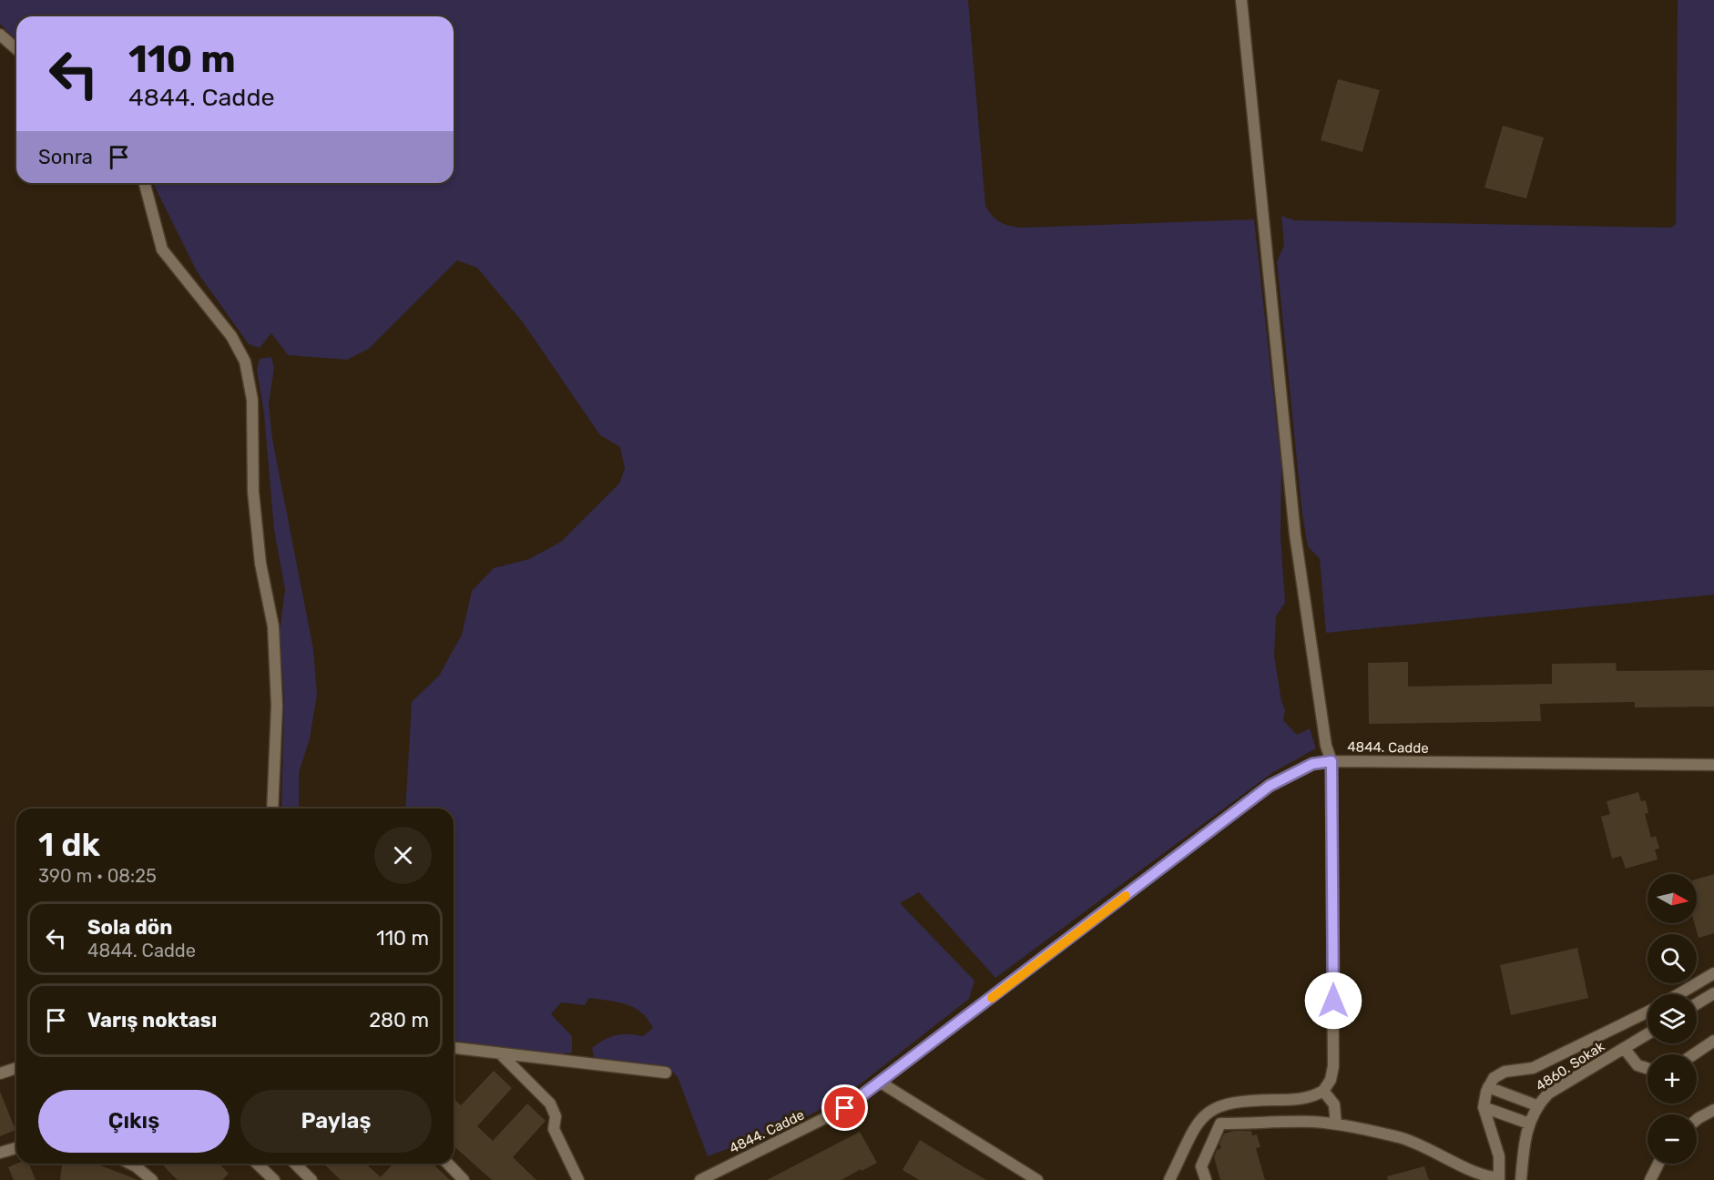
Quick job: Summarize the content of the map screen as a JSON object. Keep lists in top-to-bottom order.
{
  "streets": {
    "street": ["4844. Cadde", "4860. Sokak"]
  },
  "north": "right",
  "page": {
    "turn": ["110 m", "4844. Cadde"],
    "then": "Sonra",
    "heading": ["1 dk", "390 m · 08:25"],
    "map_buttons": ["+", "−"],
    "list": [
      {
        "name": "Sola dön",
        "note": "4844. Cadde",
        "value": "110 m"
      },
      {
        "name": "Varış noktası",
        "value": "280 m"
      }
    ],
    "buttons": ["Çıkış", "Paylaş"]
  }
}
